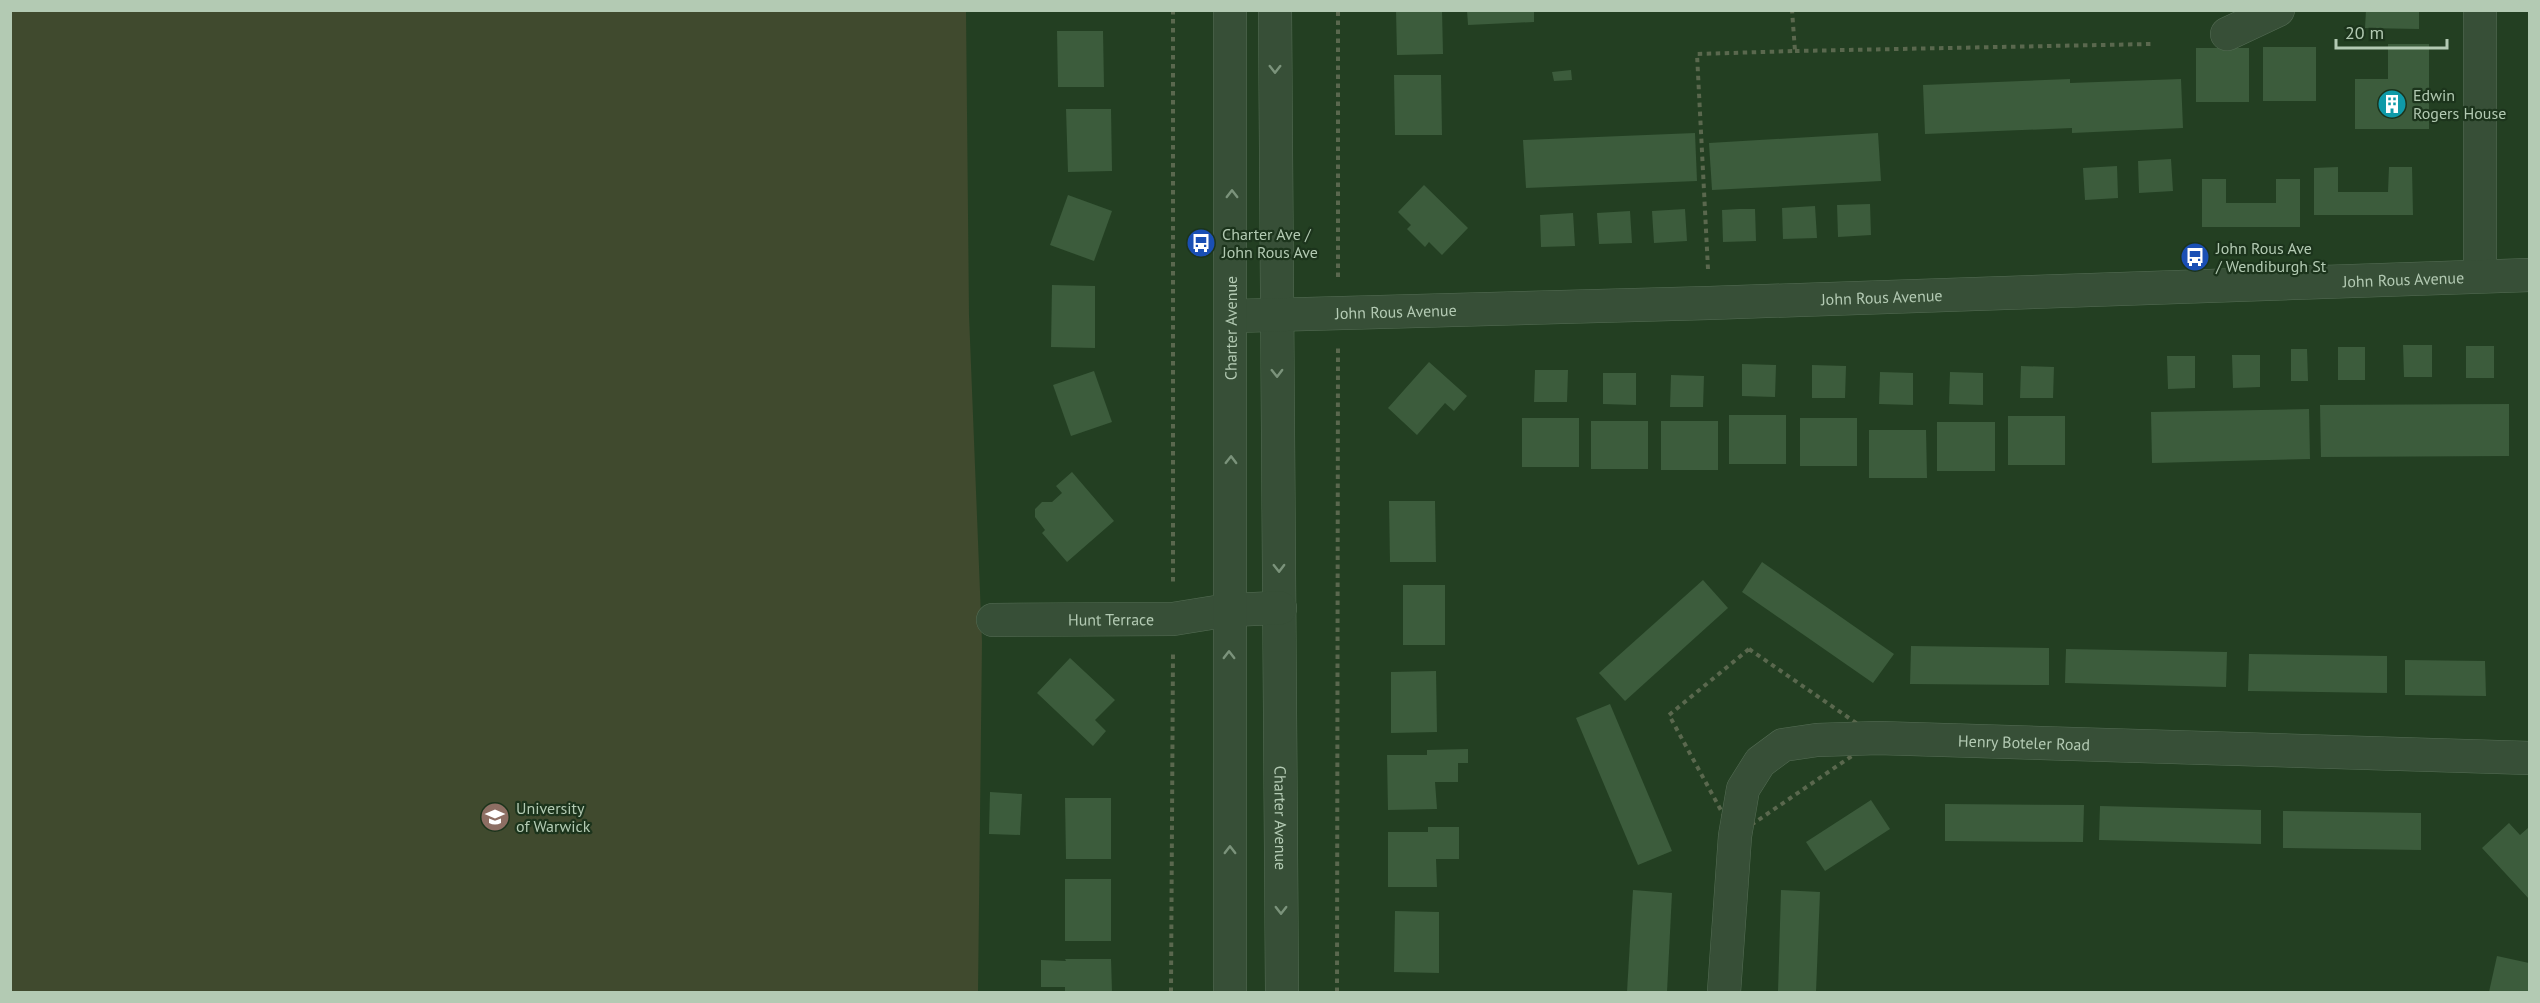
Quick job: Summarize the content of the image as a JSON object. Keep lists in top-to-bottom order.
{
  "streets": {
    "street": [
      "John Rous Avenue",
      "Charter Avenue",
      "Hunt Terrace",
      "Henry Boteler Road"
    ]
  },
  "crossings": [
    ["John Rous Avenue", "Charter Avenue"],
    ["Charter Avenue", "Hunt Terrace"]
  ],
  "places": {
    "building": ["Edwin Rogers House"],
    "bus stop": ["Charter Ave / John Rous Ave", "John Rous Ave / Wendiburgh St"],
    "school or university": ["University of Warwick"]
  },
  "scale_bar": "20 m"
}
